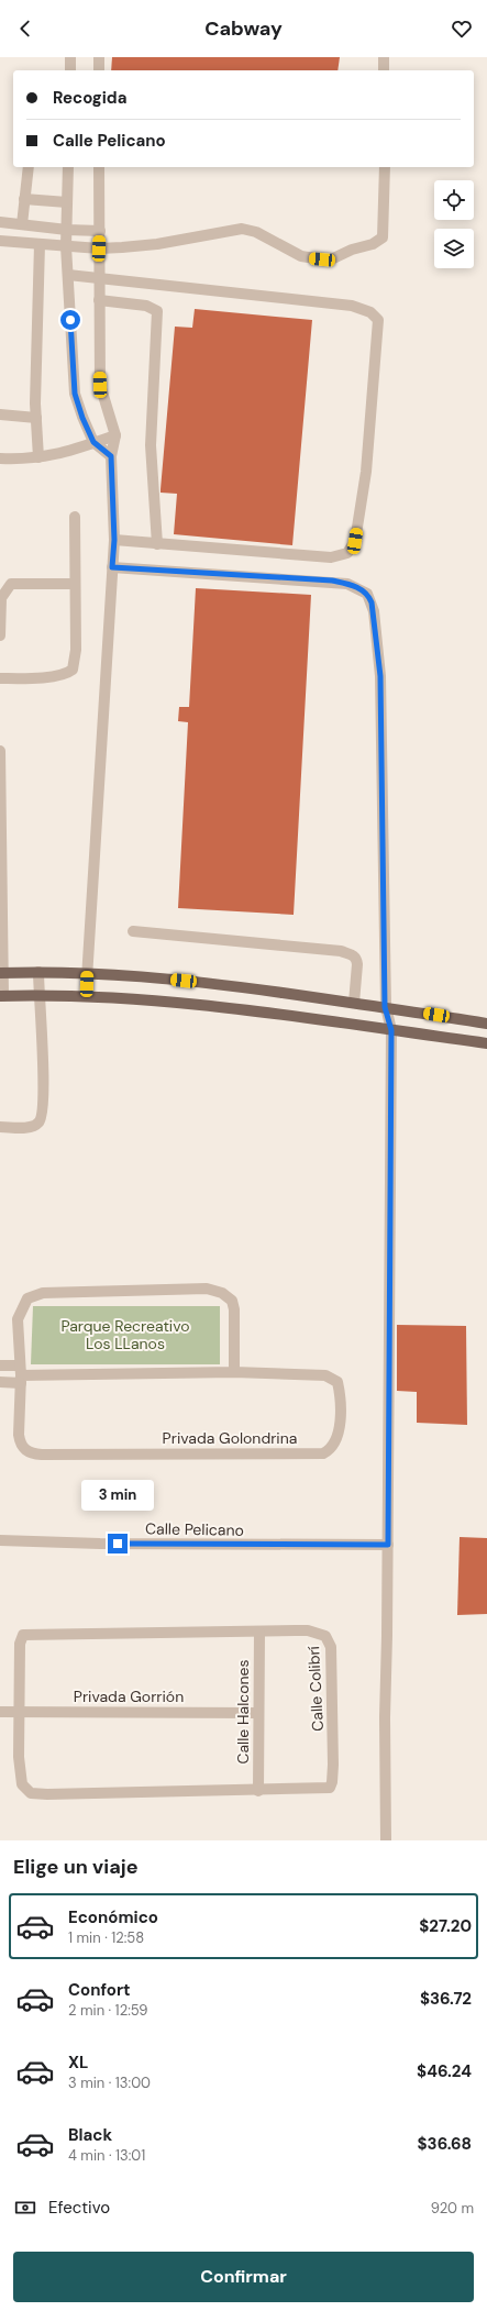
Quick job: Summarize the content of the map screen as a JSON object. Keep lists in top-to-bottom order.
{
  "streets": {
    "street": [
      "Privada Golondrina",
      "Calle Pelicano",
      "Calle Colibrí",
      "Privada Gorrión",
      "Calle Halcones"
    ]
  },
  "crossings": [
    ["Calle Colibrí", "Privada Gorrión"],
    ["Calle Colibrí", "Calle Halcones"],
    ["Privada Gorrión", "Calle Halcones"]
  ],
  "parks": ["Parque Recreativo Los LLanos"],
  "page": {
    "header": "Cabway",
    "banner": ["Recogida", "Calle Pelicano"],
    "bubble": "3 min",
    "heading": "Elige un viaje",
    "list": [
      {
        "name": "Económico",
        "note": "1 min · 12:58",
        "value": "$27.20"
      },
      {
        "name": "Confort",
        "note": "2 min · 12:59",
        "value": "$36.72"
      },
      {
        "name": "XL",
        "note": "3 min · 13:00",
        "value": "$46.24"
      },
      {
        "name": "Black",
        "note": "4 min · 13:01",
        "value": "$36.68"
      }
    ],
    "pay": ["Efectivo", "920 m"],
    "buttons": "Confirmar"
  }
}
